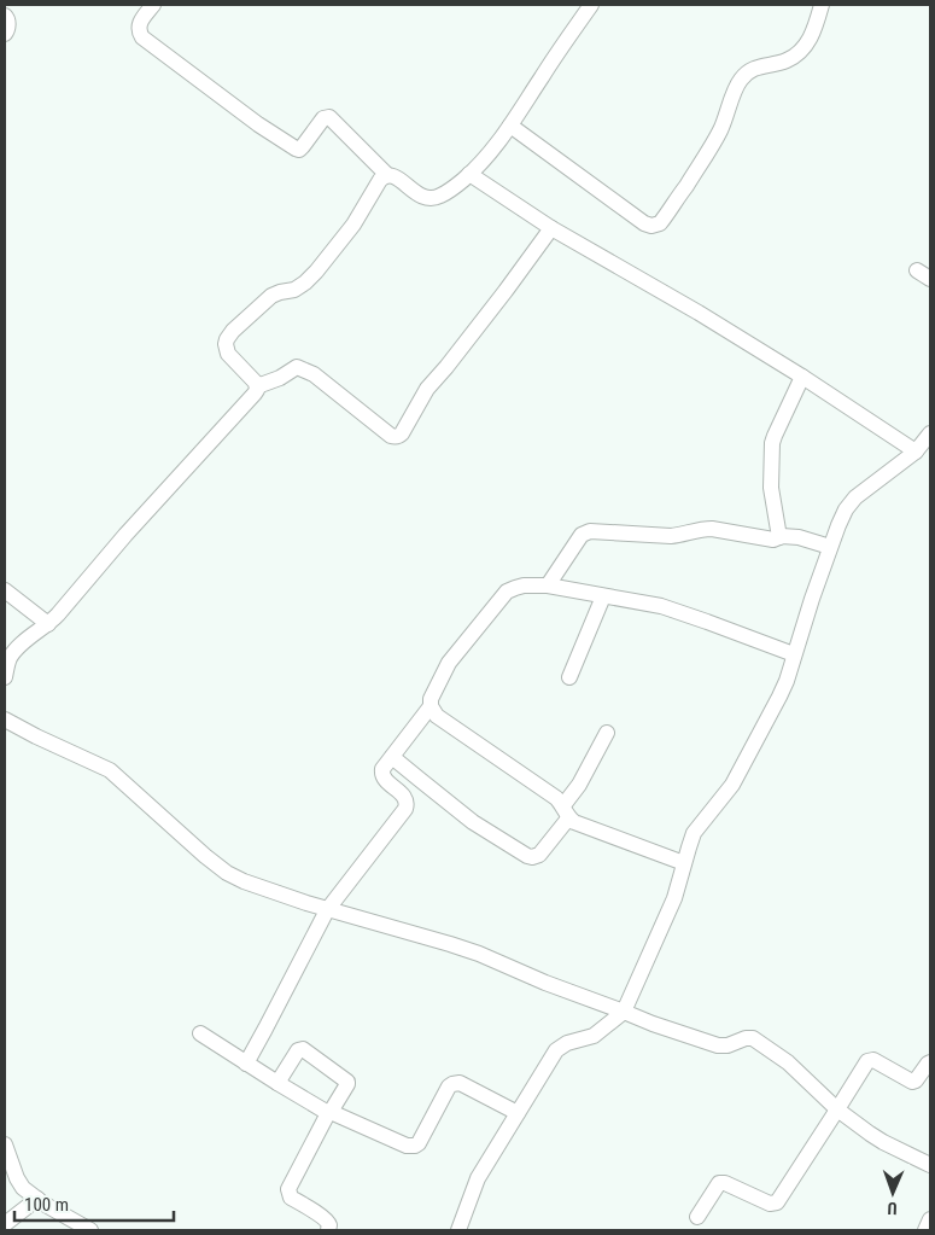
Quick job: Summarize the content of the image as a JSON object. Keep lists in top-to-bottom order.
{
  "scale_bar": "100 m",
  "north": "bottom"
}
